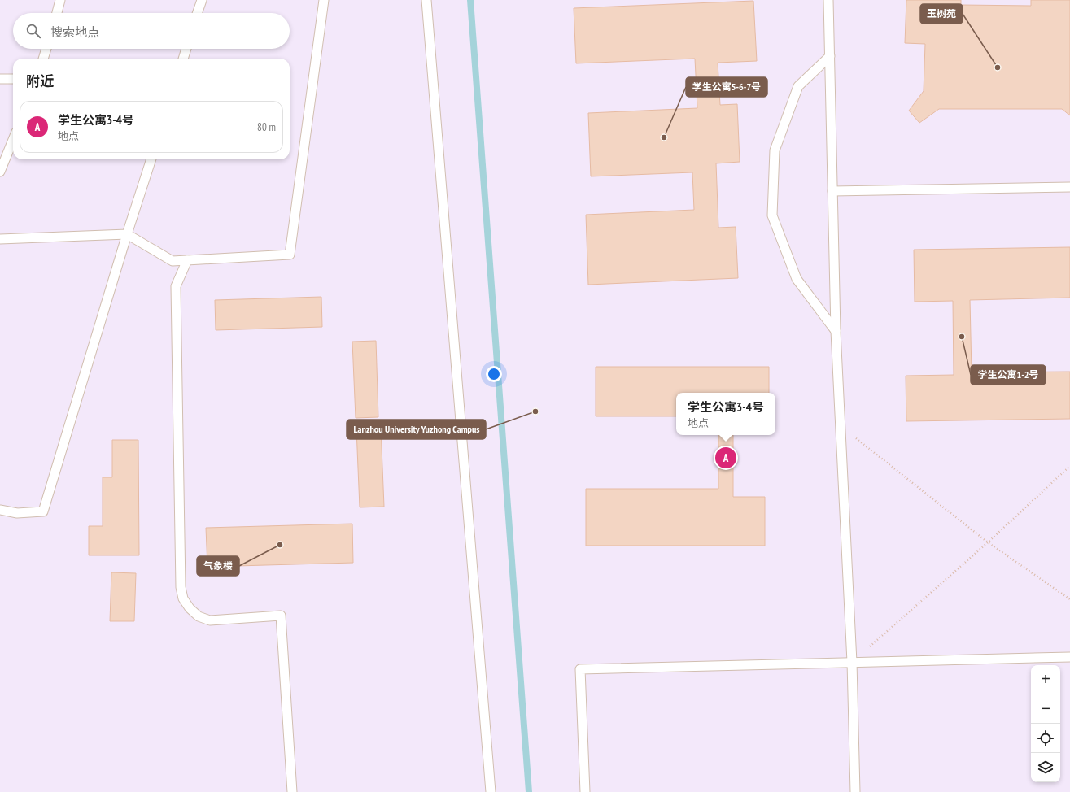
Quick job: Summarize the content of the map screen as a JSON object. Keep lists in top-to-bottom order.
{
  "places": [
    "玉树苑",
    "学生公寓5-6-7号",
    "学生公寓1-2号",
    "Lanzhou University Yuzhong Campus",
    "气象楼"
  ],
  "page": {
    "search": "搜索地点",
    "heading": "附近",
    "list": [
      {
        "mark": "A",
        "name": "学生公寓3-4号",
        "note": "地点",
        "value": "80 m"
      }
    ],
    "popup": ["学生公寓3-4号", "地点"],
    "pins": "A",
    "map_buttons": ["+", "−"]
  }
}
